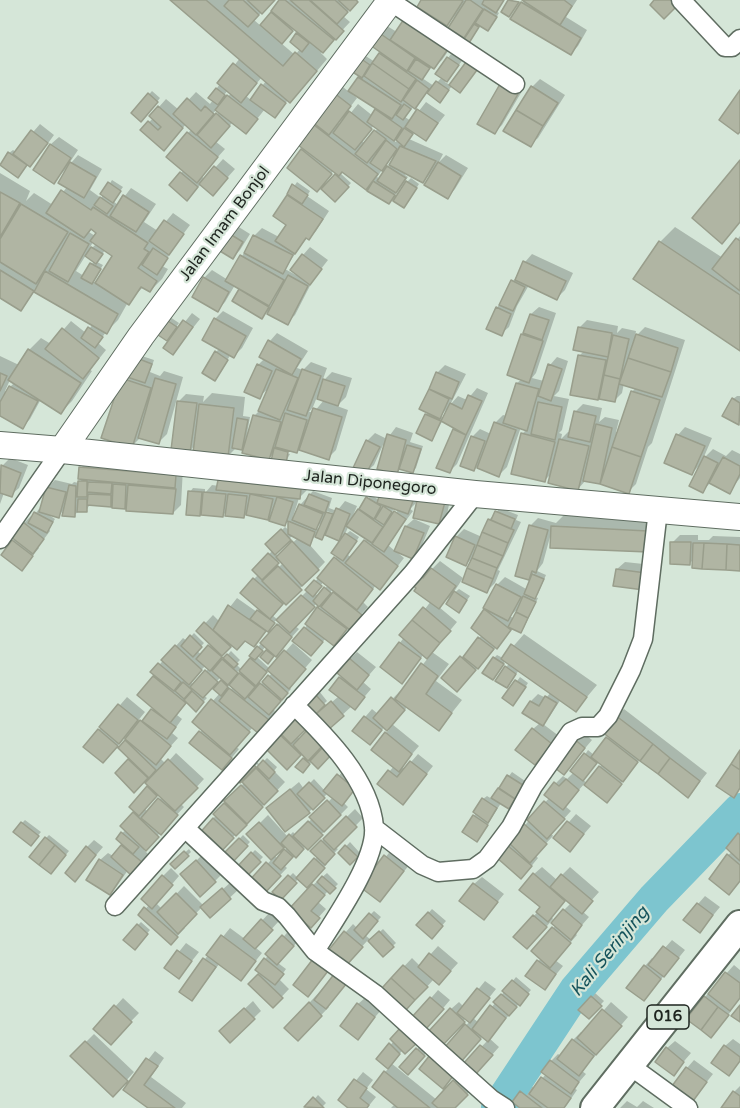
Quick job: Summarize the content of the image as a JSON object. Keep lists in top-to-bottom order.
{
  "streets": {
    "main road": ["Jalan Imam Bonjol", "Jalan Diponegoro", "016"]
  },
  "crossings": [
    ["Jalan Imam Bonjol", "Jalan Diponegoro"]
  ],
  "water": ["Kali Serinjing"]
}
